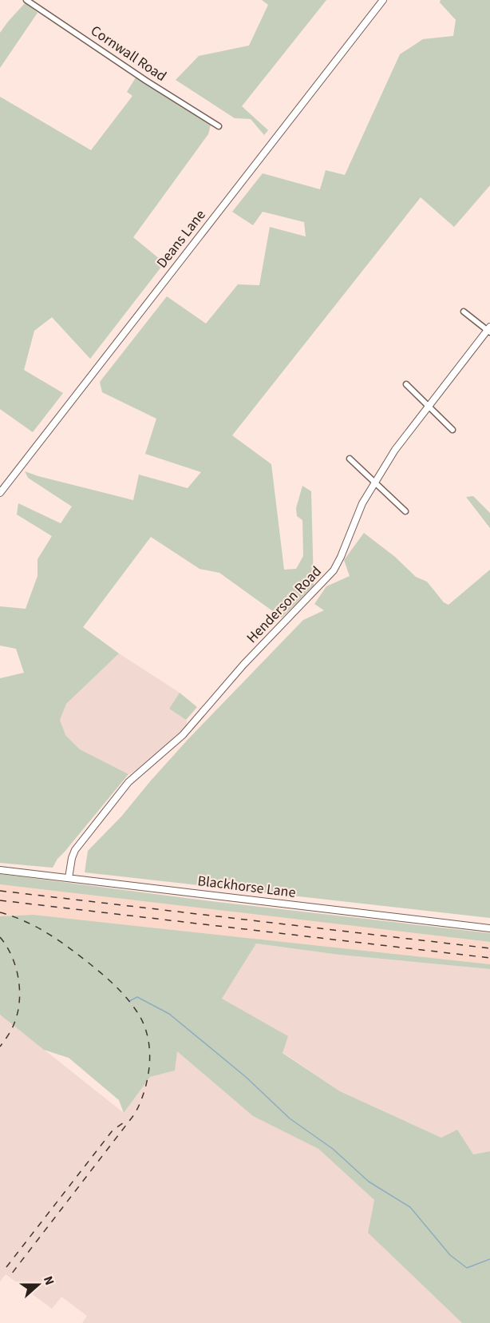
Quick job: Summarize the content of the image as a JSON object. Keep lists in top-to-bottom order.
{
  "streets": {
    "street": [
      "Cornwall Road",
      "Deans Lane",
      "Henderson Road",
      "Blackhorse Lane"
    ]
  },
  "crossings": [
    ["Henderson Road", "Blackhorse Lane"]
  ],
  "north": "right"
}
